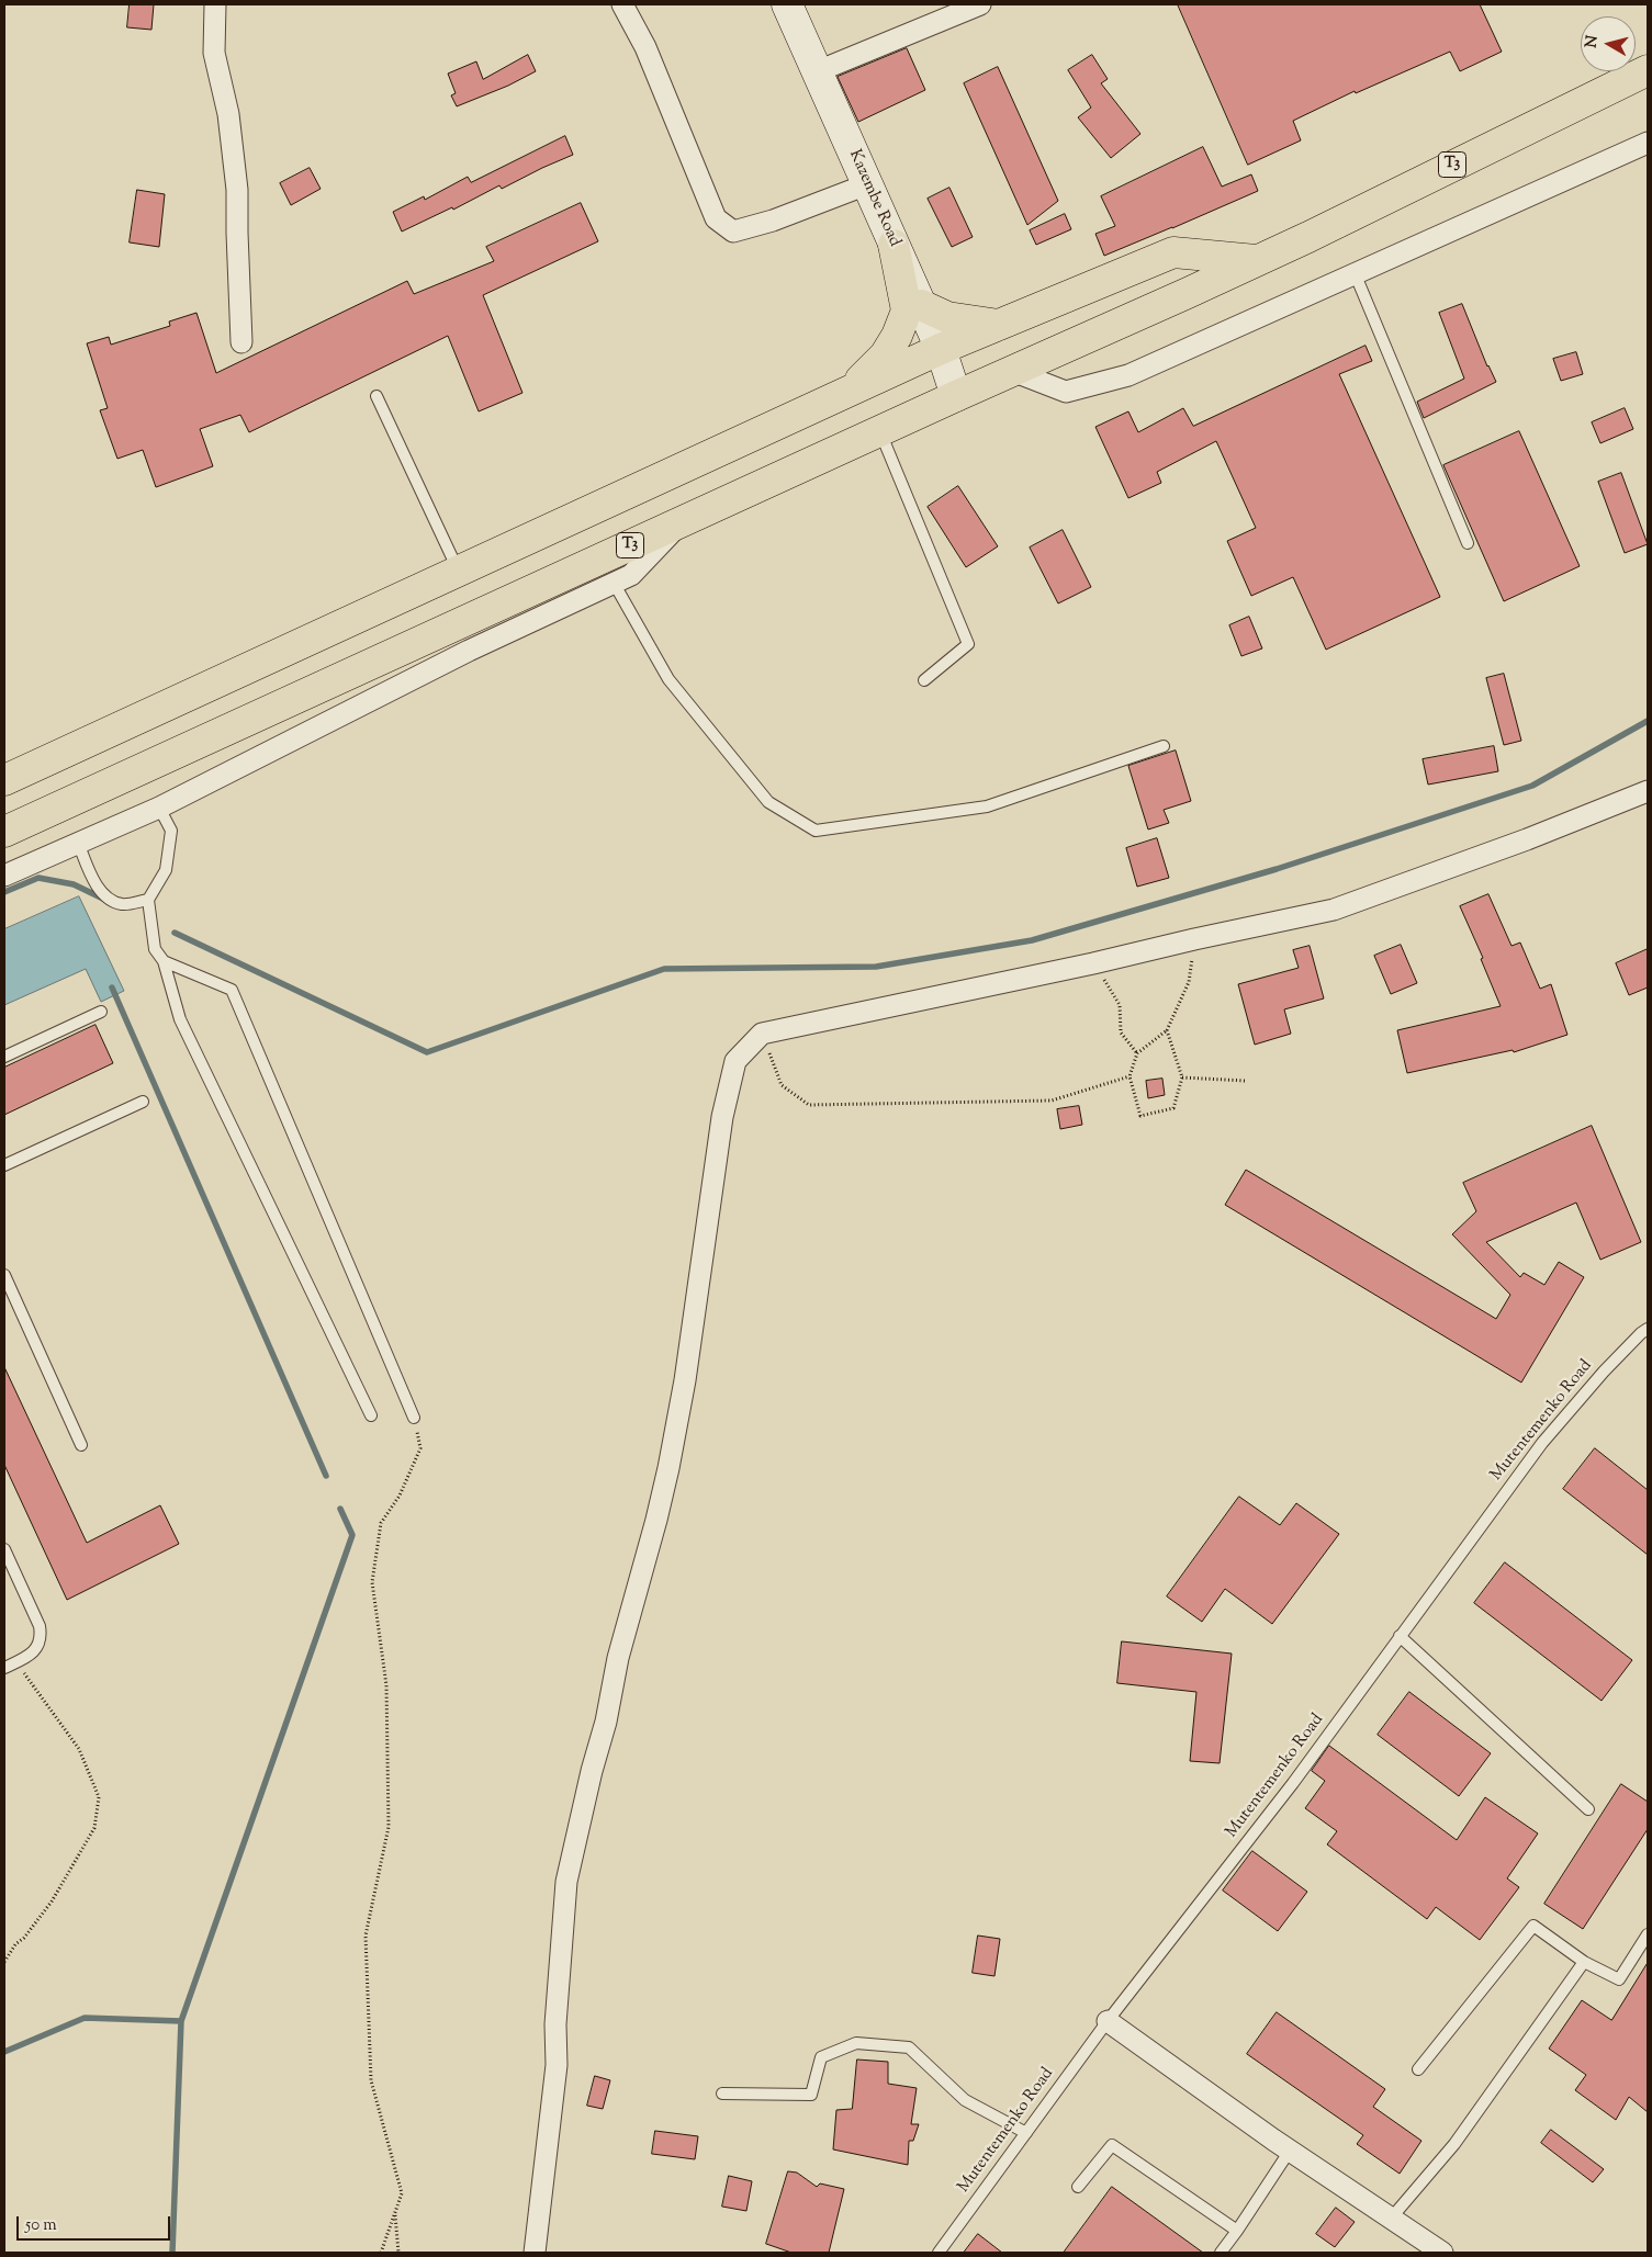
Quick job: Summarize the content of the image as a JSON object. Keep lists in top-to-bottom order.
{
  "streets": {
    "highway": ["T3"],
    "main road": ["Kazembe Road"],
    "lane": ["Mutentemenko Road"]
  },
  "crossings": [
    ["T3", "Kazembe Road"]
  ],
  "scale_bar": "50 m",
  "north": "left"
}
